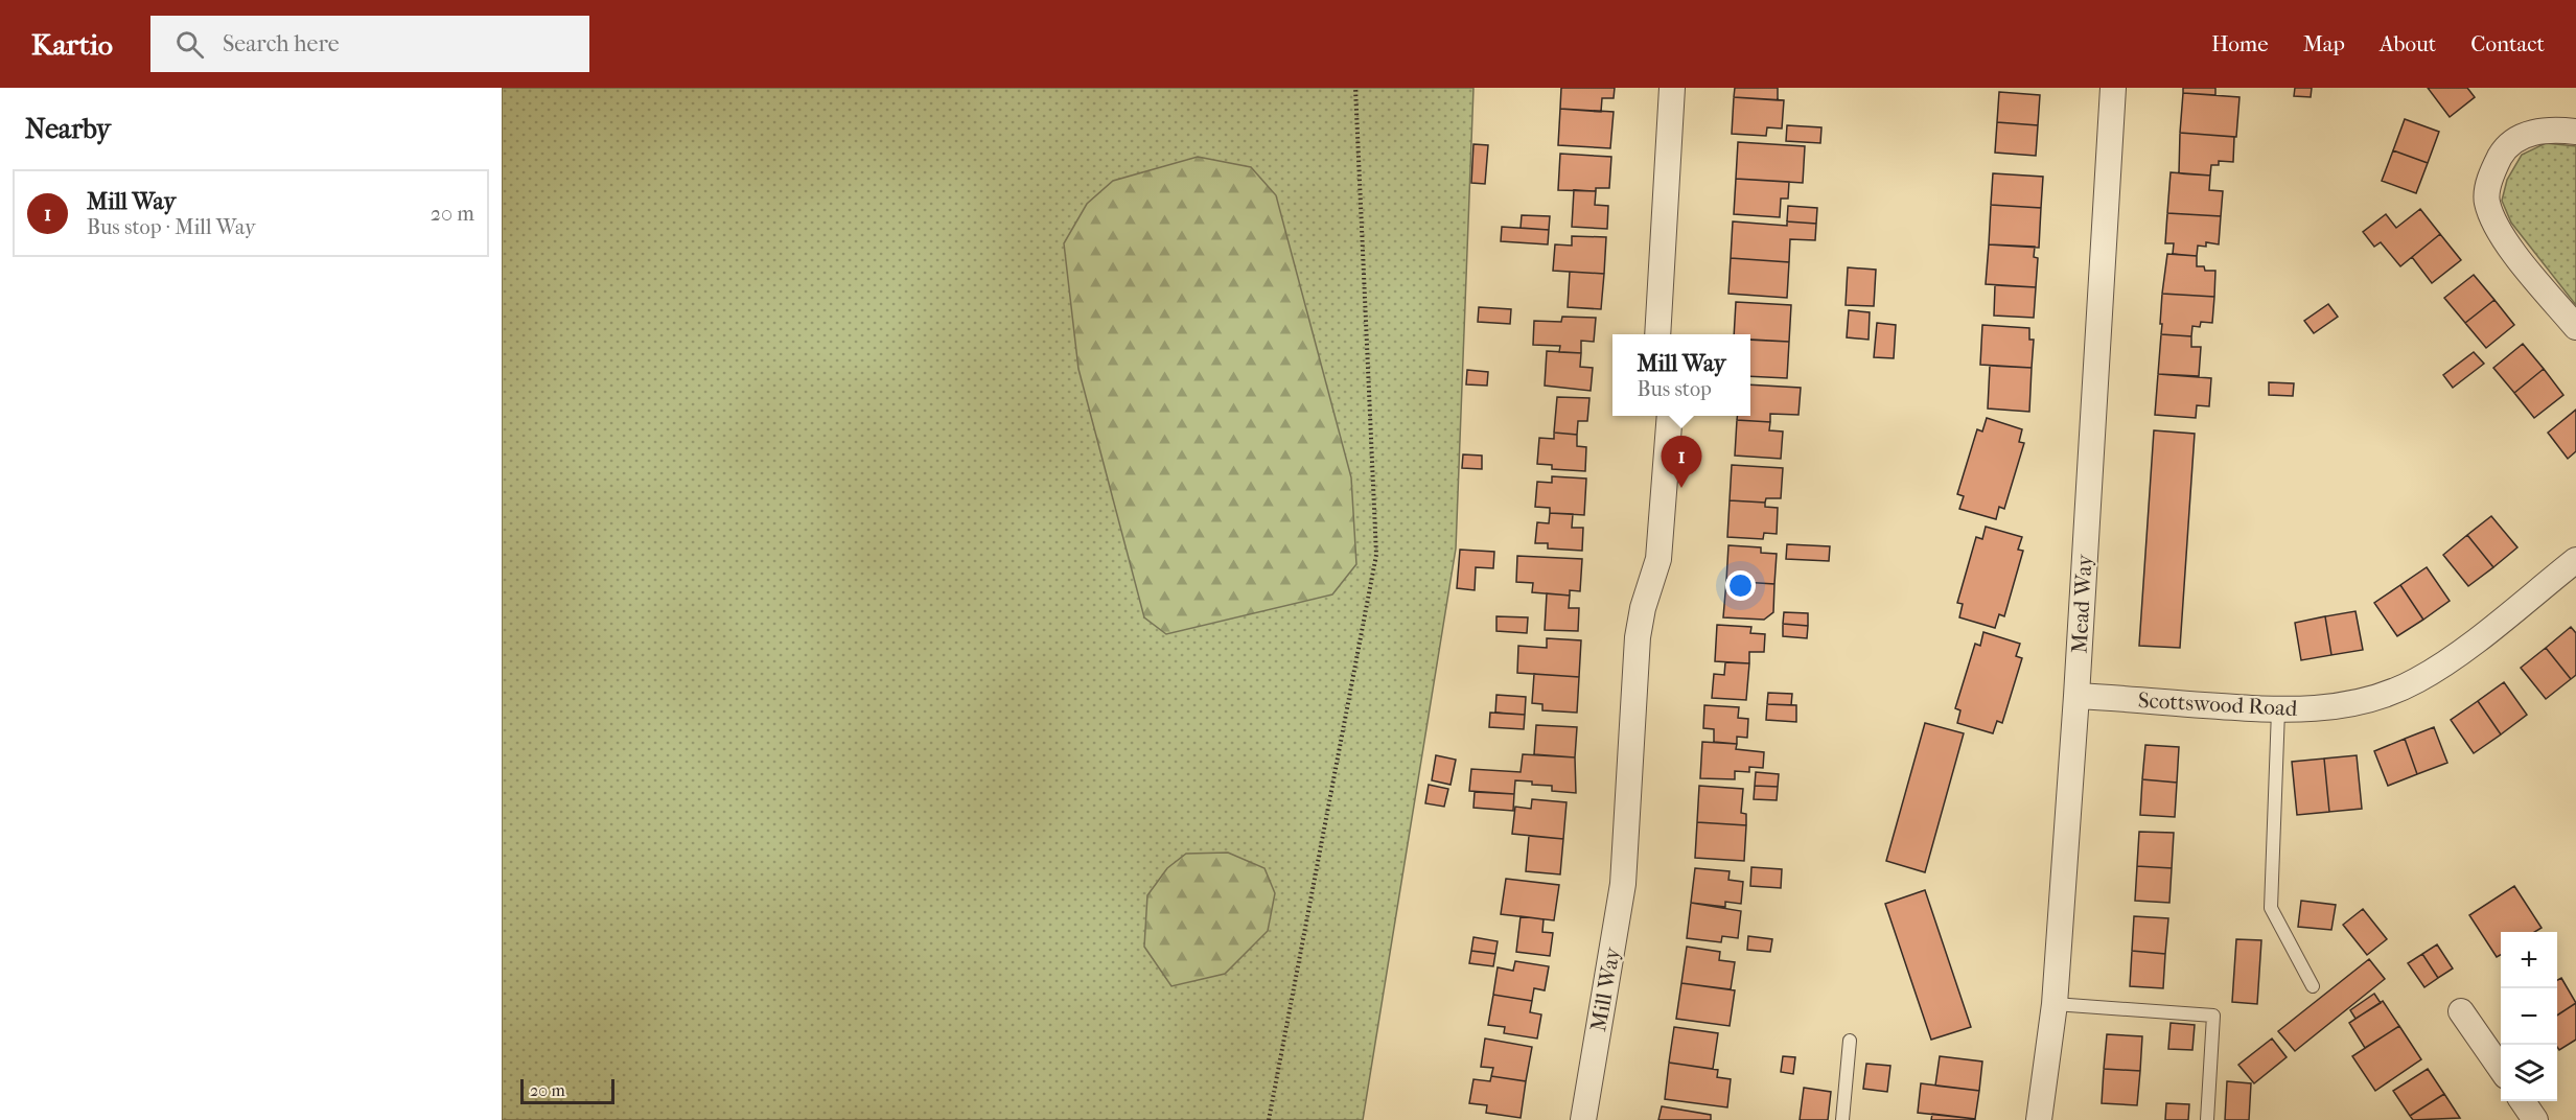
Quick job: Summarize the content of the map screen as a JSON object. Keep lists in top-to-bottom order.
{
  "streets": {
    "street": ["Mead Way", "Scottswood Road", "Mill Way"]
  },
  "crossings": [
    ["Mead Way", "Scottswood Road"]
  ],
  "scale_bar": "20 m",
  "page": {
    "header": "Kartio",
    "search": "Search here",
    "nav": [
      "Home",
      "Map",
      "About",
      "Contact"
    ],
    "heading": "Nearby",
    "list": [
      {
        "mark": "1",
        "name": "Mill Way",
        "note": "Bus stop · Mill Way",
        "value": "20 m"
      }
    ],
    "popup": ["Mill Way", "Bus stop"],
    "pins": "1",
    "map_buttons": ["+", "−"],
    "scale": "20 m"
  }
}
